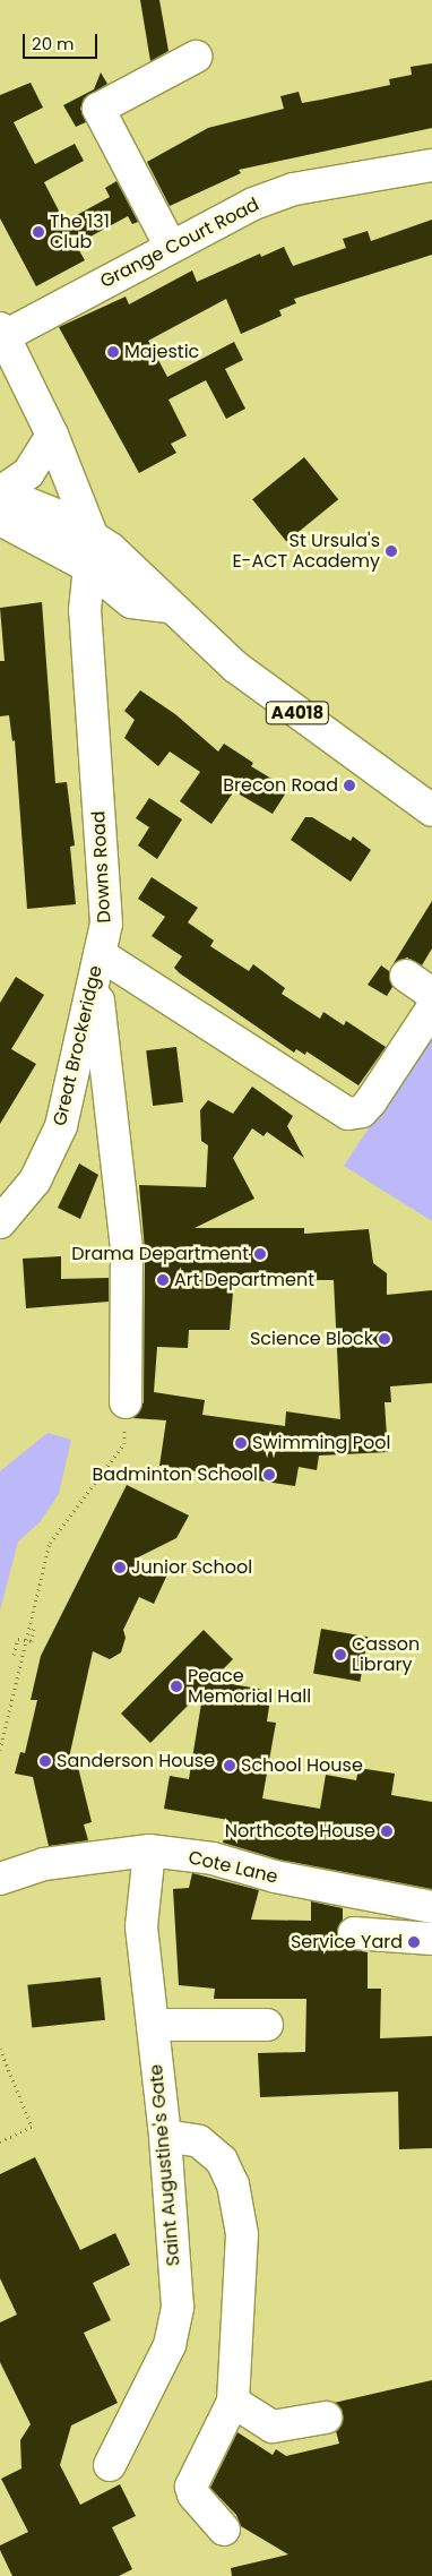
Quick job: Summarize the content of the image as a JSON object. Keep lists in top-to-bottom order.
{
  "streets": {
    "street": [
      "Grange Court Road",
      "A4018",
      "Downs Road",
      "Great Brockeridge",
      "Cote Lane",
      "Saint Augustine's Gate"
    ]
  },
  "crossings": [
    ["A4018", "Downs Road"],
    ["Downs Road", "Great Brockeridge"],
    ["Cote Lane", "Saint Augustine's Gate"]
  ],
  "places": [
    "The 131 Club",
    "Majestic",
    "St Ursula's E-ACT Academy",
    "Brecon Road",
    "Drama Department",
    "Art Department",
    "Science Block",
    "Swimming Pool",
    "Badminton School",
    "Junior School",
    "Casson Library",
    "Peace Memorial Hall",
    "Sanderson House",
    "School House",
    "Northcote House",
    "Service Yard"
  ],
  "scale_bar": "20 m"
}
